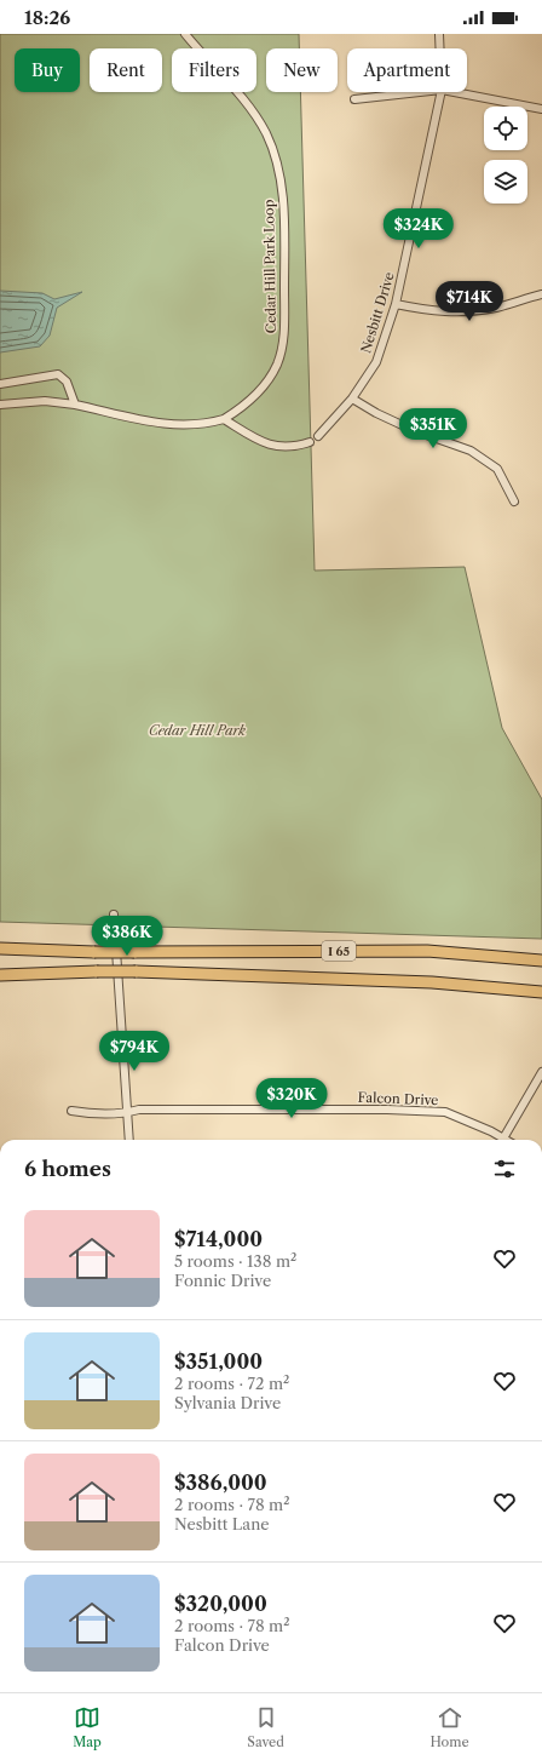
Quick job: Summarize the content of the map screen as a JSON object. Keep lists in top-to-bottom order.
{
  "streets": {
    "highway": ["I 65"],
    "street": ["Cedar Hill Park Loop", "Nesbitt Drive", "Falcon Drive"]
  },
  "parks": ["Cedar Hill Park"],
  "page": {
    "status": "18:26",
    "chip": [
      "Buy",
      "Rent",
      "Filters",
      "New",
      "Apartment"
    ],
    "price": [
      "$324K",
      "$714K",
      "$351K",
      "$386K",
      "$794K",
      "$320K"
    ],
    "heading": "6 homes",
    "list": [
      {
        "name": "$714,000",
        "note": "5 rooms · 138 m² · Fonnic Drive"
      },
      {
        "name": "$351,000",
        "note": "2 rooms · 72 m² · Sylvania Drive"
      },
      {
        "name": "$386,000",
        "note": "2 rooms · 78 m² · Nesbitt Lane"
      },
      {
        "name": "$320,000",
        "note": "2 rooms · 78 m² · Falcon Drive"
      }
    ],
    "tabs": ["Map", "Saved", "Home"]
  }
}
